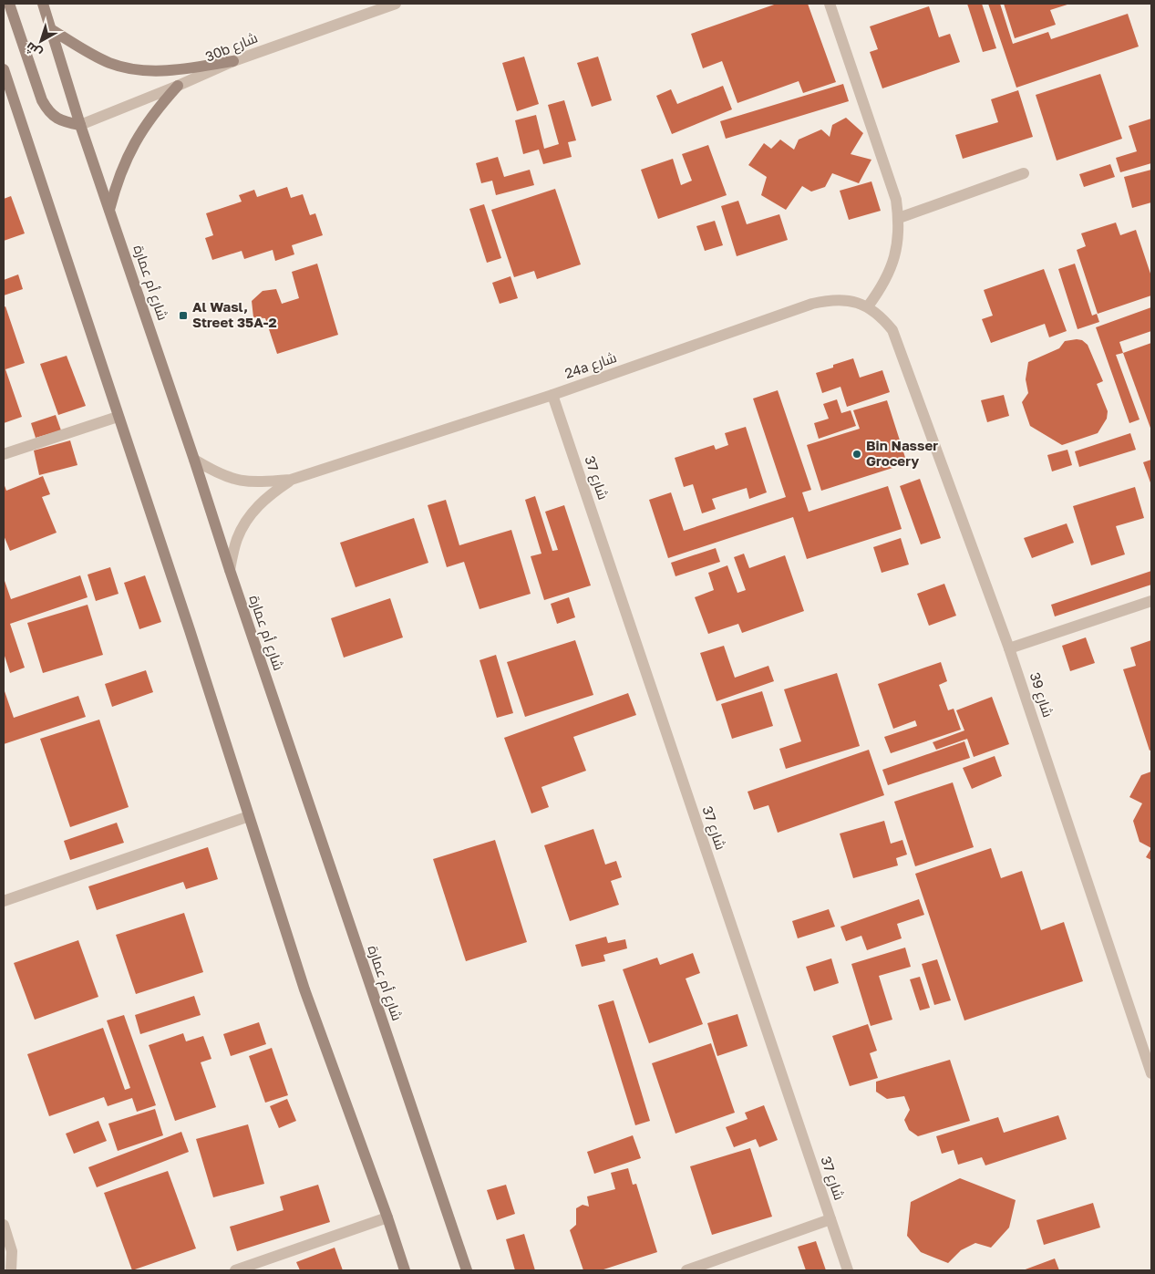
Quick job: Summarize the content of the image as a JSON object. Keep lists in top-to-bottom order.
{
  "streets": {
    "street": [
      "30b شارع",
      "شارع أم عمارة",
      "24a شارع",
      "شارع 37",
      "شارع 39"
    ]
  },
  "crossings": [
    ["30b شارع", "شارع أم عمارة"],
    ["شارع أم عمارة", "24a شارع"],
    ["24a شارع", "شارع 37"],
    ["24a شارع", "شارع 39"]
  ],
  "places": {
    "transit": ["Al Wasl, Street 35A-2"],
    "other": ["Bin Nasser Grocery"]
  },
  "north": "bottom left"
}
